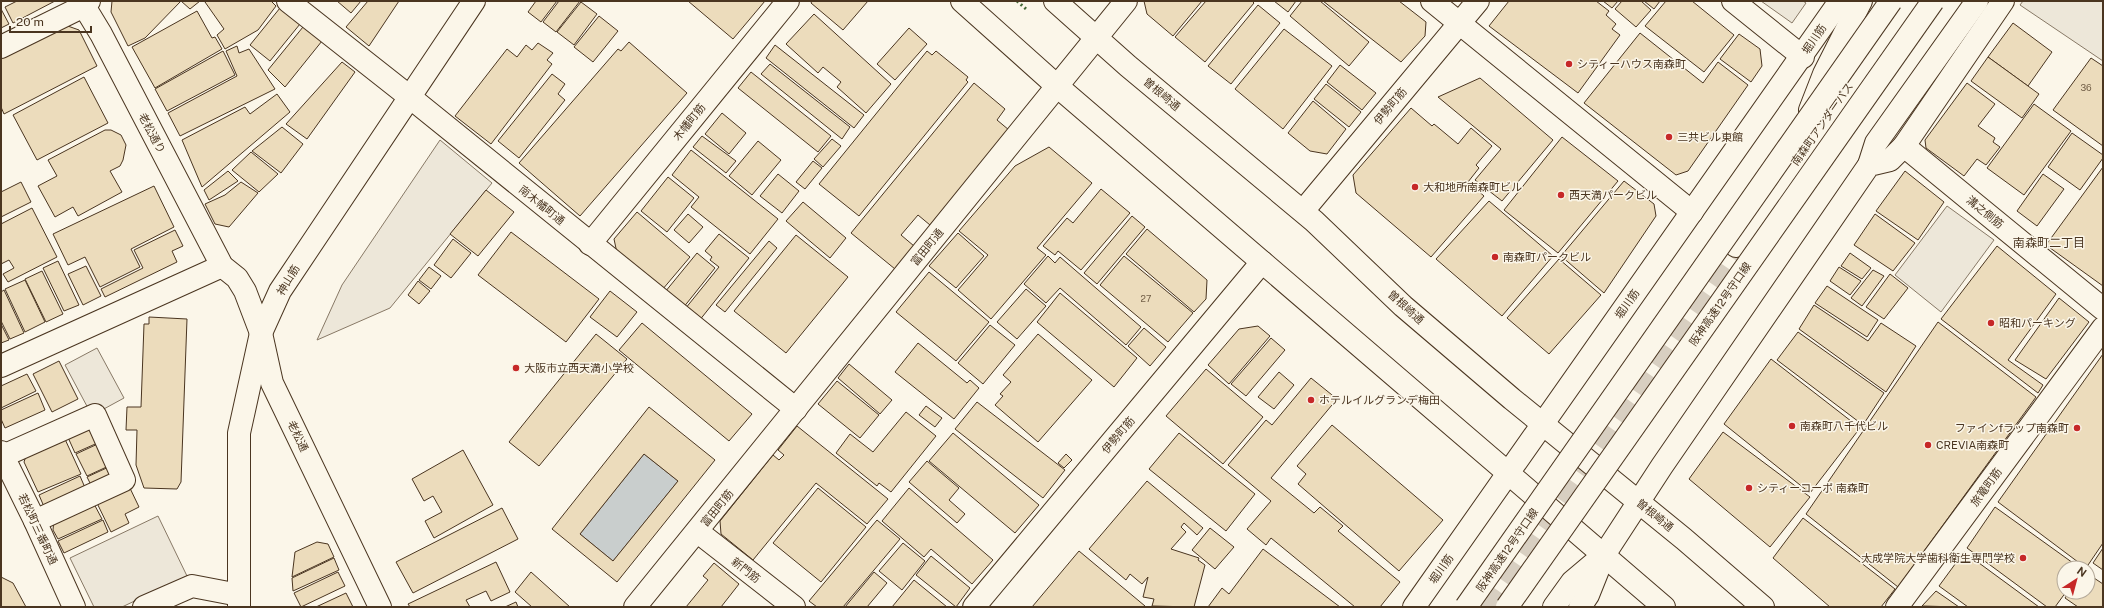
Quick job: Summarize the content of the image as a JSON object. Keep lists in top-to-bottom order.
{
  "streets": {
    "main road": [
      "堀川筋",
      "曽根崎通",
      "伊勢町筋",
      "木幡町筋",
      "南森町アンダーパス",
      "老松通り",
      "南木幡町通",
      "溝之側筋",
      "富田町通",
      "神山筋",
      "阪神高速12号守口線",
      "老松通",
      "旅篭町筋",
      "富田町筋",
      "若松町三番町通",
      "新門筋"
    ]
  },
  "crossings": [
    ["堀川筋", "曽根崎通"],
    ["曽根崎通", "伊勢町筋"],
    ["曽根崎通", "富田町通"],
    ["木幡町筋", "南木幡町通"],
    ["老松通り", "老松通"],
    ["南木幡町通", "富田町通"],
    ["南木幡町通", "神山筋"],
    ["南木幡町通", "富田町筋"],
    ["富田町通", "富田町筋"],
    ["神山筋", "老松通"],
    ["富田町筋", "新門筋"]
  ],
  "districts": ["南森町二丁目"],
  "places": [
    "シティーハウス南森町",
    "三共ビル東館",
    "大和地所南森町ビル",
    "西天満パークビル",
    "南森町パークビル",
    "昭和パーキング",
    "大阪市立西天満小学校",
    "ホテルイルグランデ梅田",
    "南森町八千代ビル",
    "ファインfラップ南森町",
    "CREVIA南森町",
    "シティーコーポ 南森町",
    "太成学院大学歯科衛生専門学校"
  ],
  "house_numbers": ["36", "27"],
  "scale_bar": "20 m",
  "north": "top right"
}
